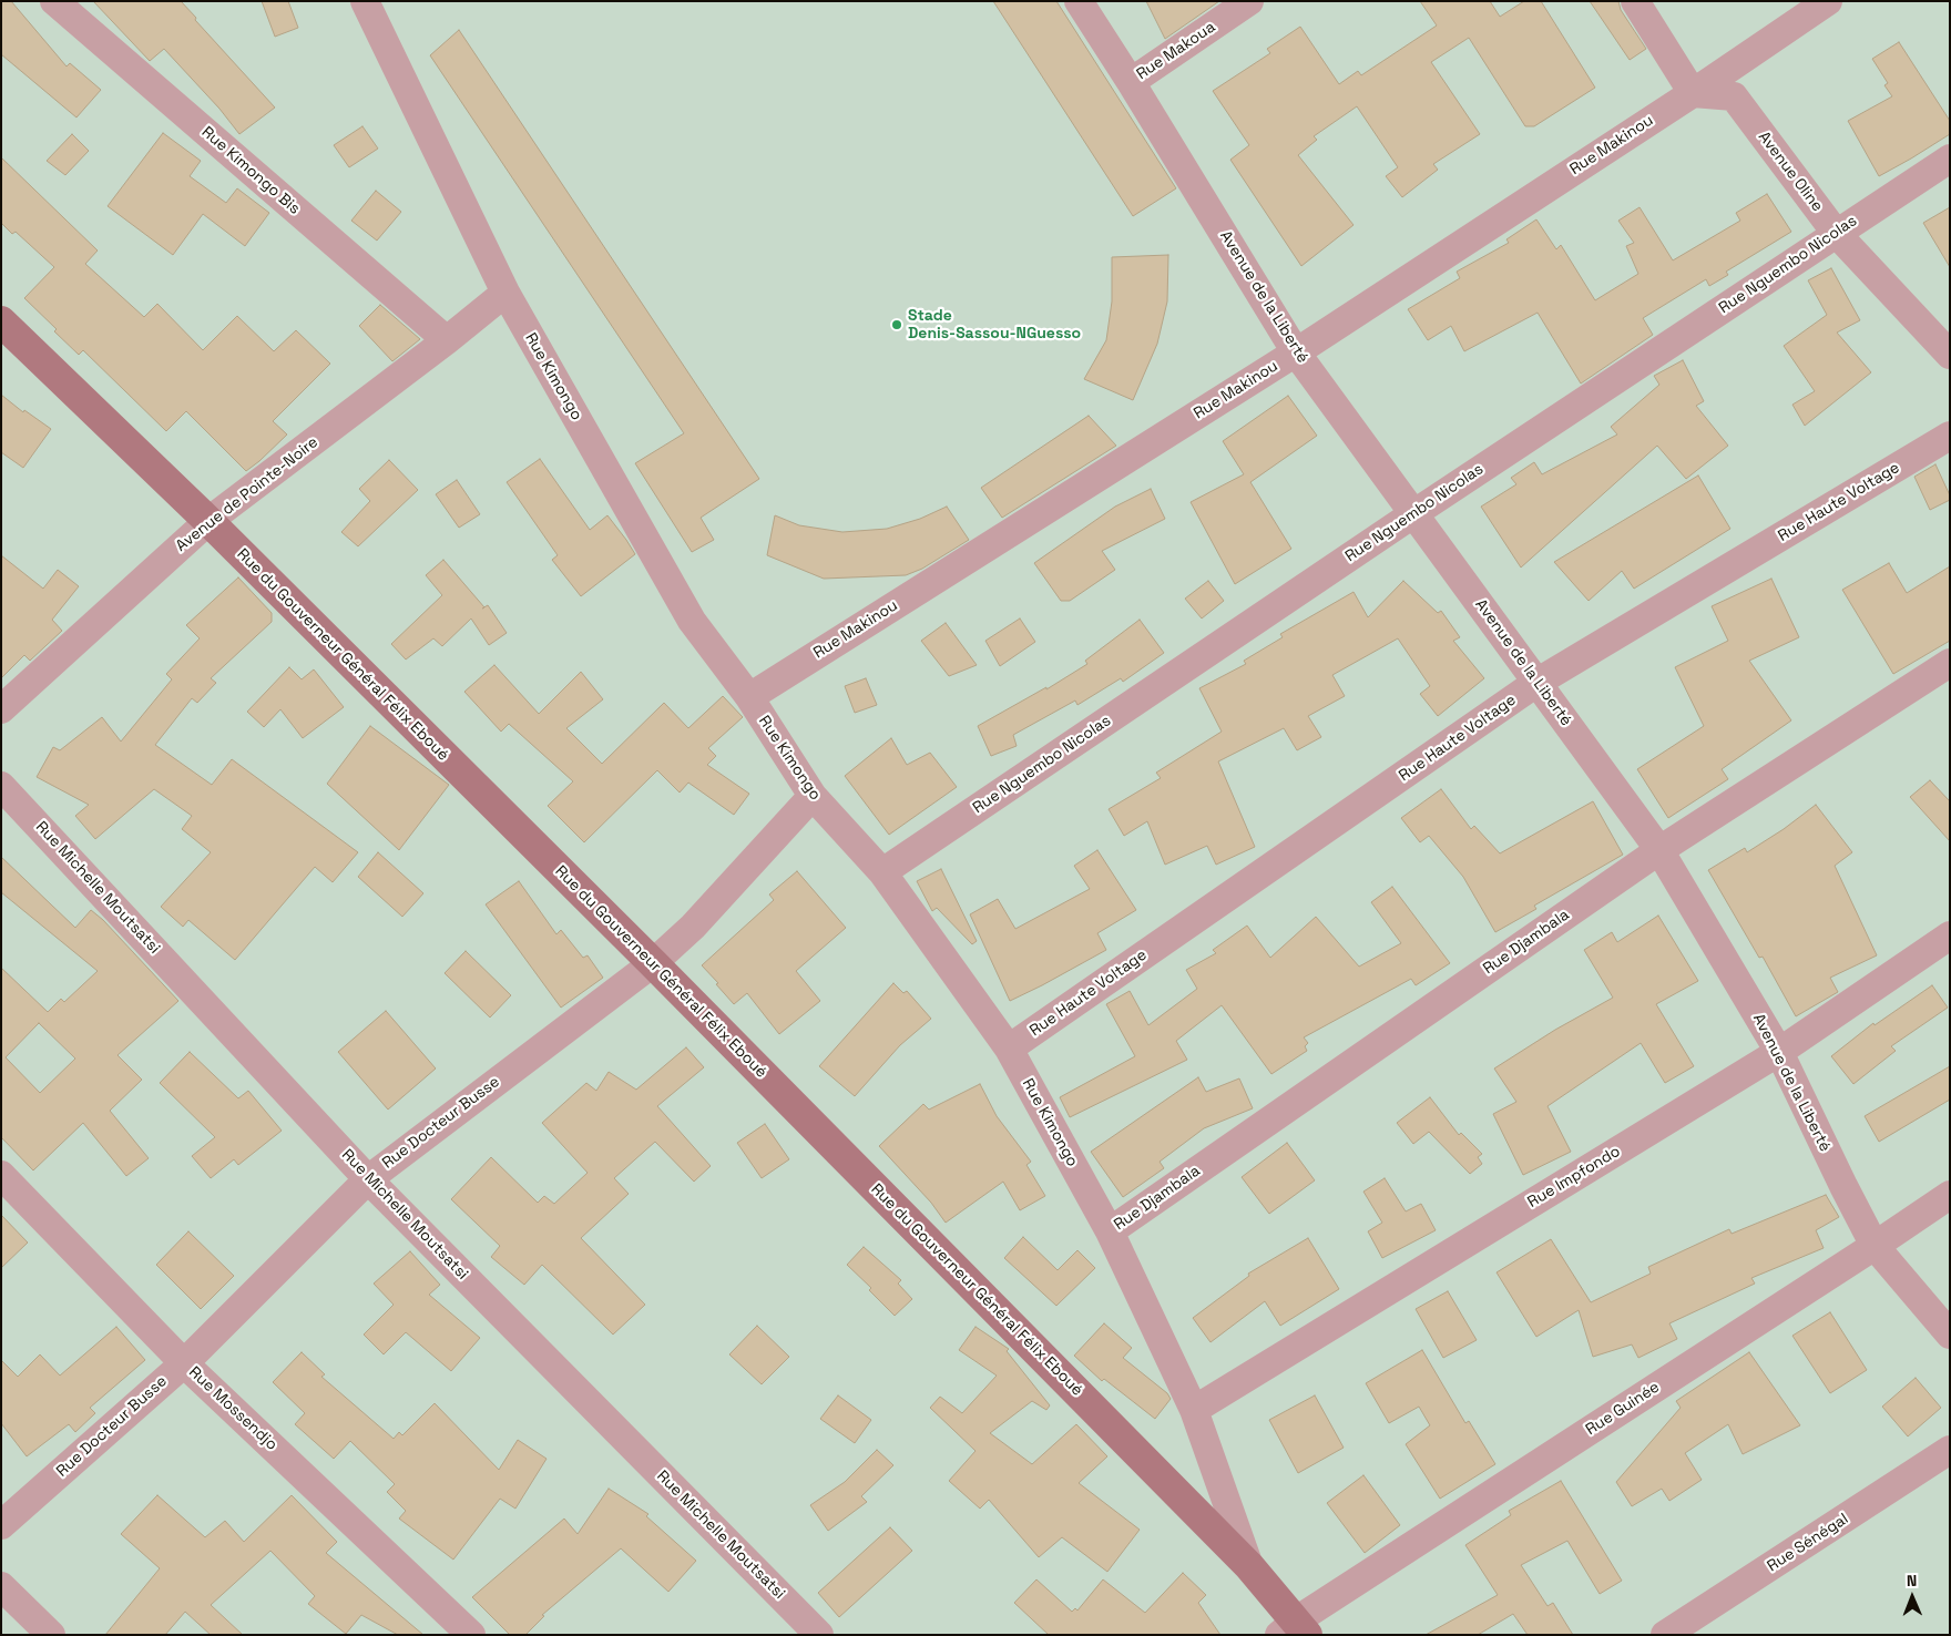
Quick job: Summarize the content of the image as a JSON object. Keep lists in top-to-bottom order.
{
  "streets": {
    "main road": ["Rue du Gouverneur Général Félix Eboué"],
    "street": [
      "Rue Makoua",
      "Rue Makinou",
      "Rue Kimongo Bis",
      "Avenue Oline",
      "Rue Nguembo Nicolas",
      "Avenue de la Liberté",
      "Rue Kimongo",
      "Avenue de Pointe-Noire",
      "Rue Haute Voltage",
      "Rue Michelle Moutsatsi",
      "Rue Djambala",
      "Rue Docteur Busse",
      "Rue Impfondo",
      "Rue Mossendjo",
      "Rue Guinée",
      "Rue Sénégal"
    ]
  },
  "crossings": [
    ["Rue Makoua", "Avenue de la Liberté"],
    ["Rue Makinou", "Avenue Oline"],
    ["Rue Makinou", "Avenue de la Liberté"],
    ["Rue Makinou", "Rue Kimongo"],
    ["Rue Kimongo Bis", "Avenue de Pointe-Noire"],
    ["Avenue Oline", "Rue Nguembo Nicolas"],
    ["Rue Nguembo Nicolas", "Avenue de la Liberté"],
    ["Rue Nguembo Nicolas", "Rue Kimongo"],
    ["Avenue de la Liberté", "Rue Haute Voltage"],
    ["Avenue de la Liberté", "Rue Djambala"],
    ["Avenue de la Liberté", "Rue Impfondo"],
    ["Avenue de la Liberté", "Rue Guinée"],
    ["Rue Kimongo", "Avenue de Pointe-Noire"],
    ["Rue Kimongo", "Rue Haute Voltage"],
    ["Rue Kimongo", "Rue du Gouverneur Général Félix Eboué"],
    ["Rue Kimongo", "Rue Djambala"],
    ["Rue Kimongo", "Rue Docteur Busse"],
    ["Rue Kimongo", "Rue Impfondo"],
    ["Avenue de Pointe-Noire", "Rue du Gouverneur Général Félix Eboué"],
    ["Rue du Gouverneur Général Félix Eboué", "Rue Docteur Busse"],
    ["Rue du Gouverneur Général Félix Eboué", "Rue Guinée"],
    ["Rue Michelle Moutsatsi", "Rue Docteur Busse"],
    ["Rue Docteur Busse", "Rue Mossendjo"]
  ],
  "places": ["Stade Denis-Sassou-NGuesso"],
  "north": "top"
}
